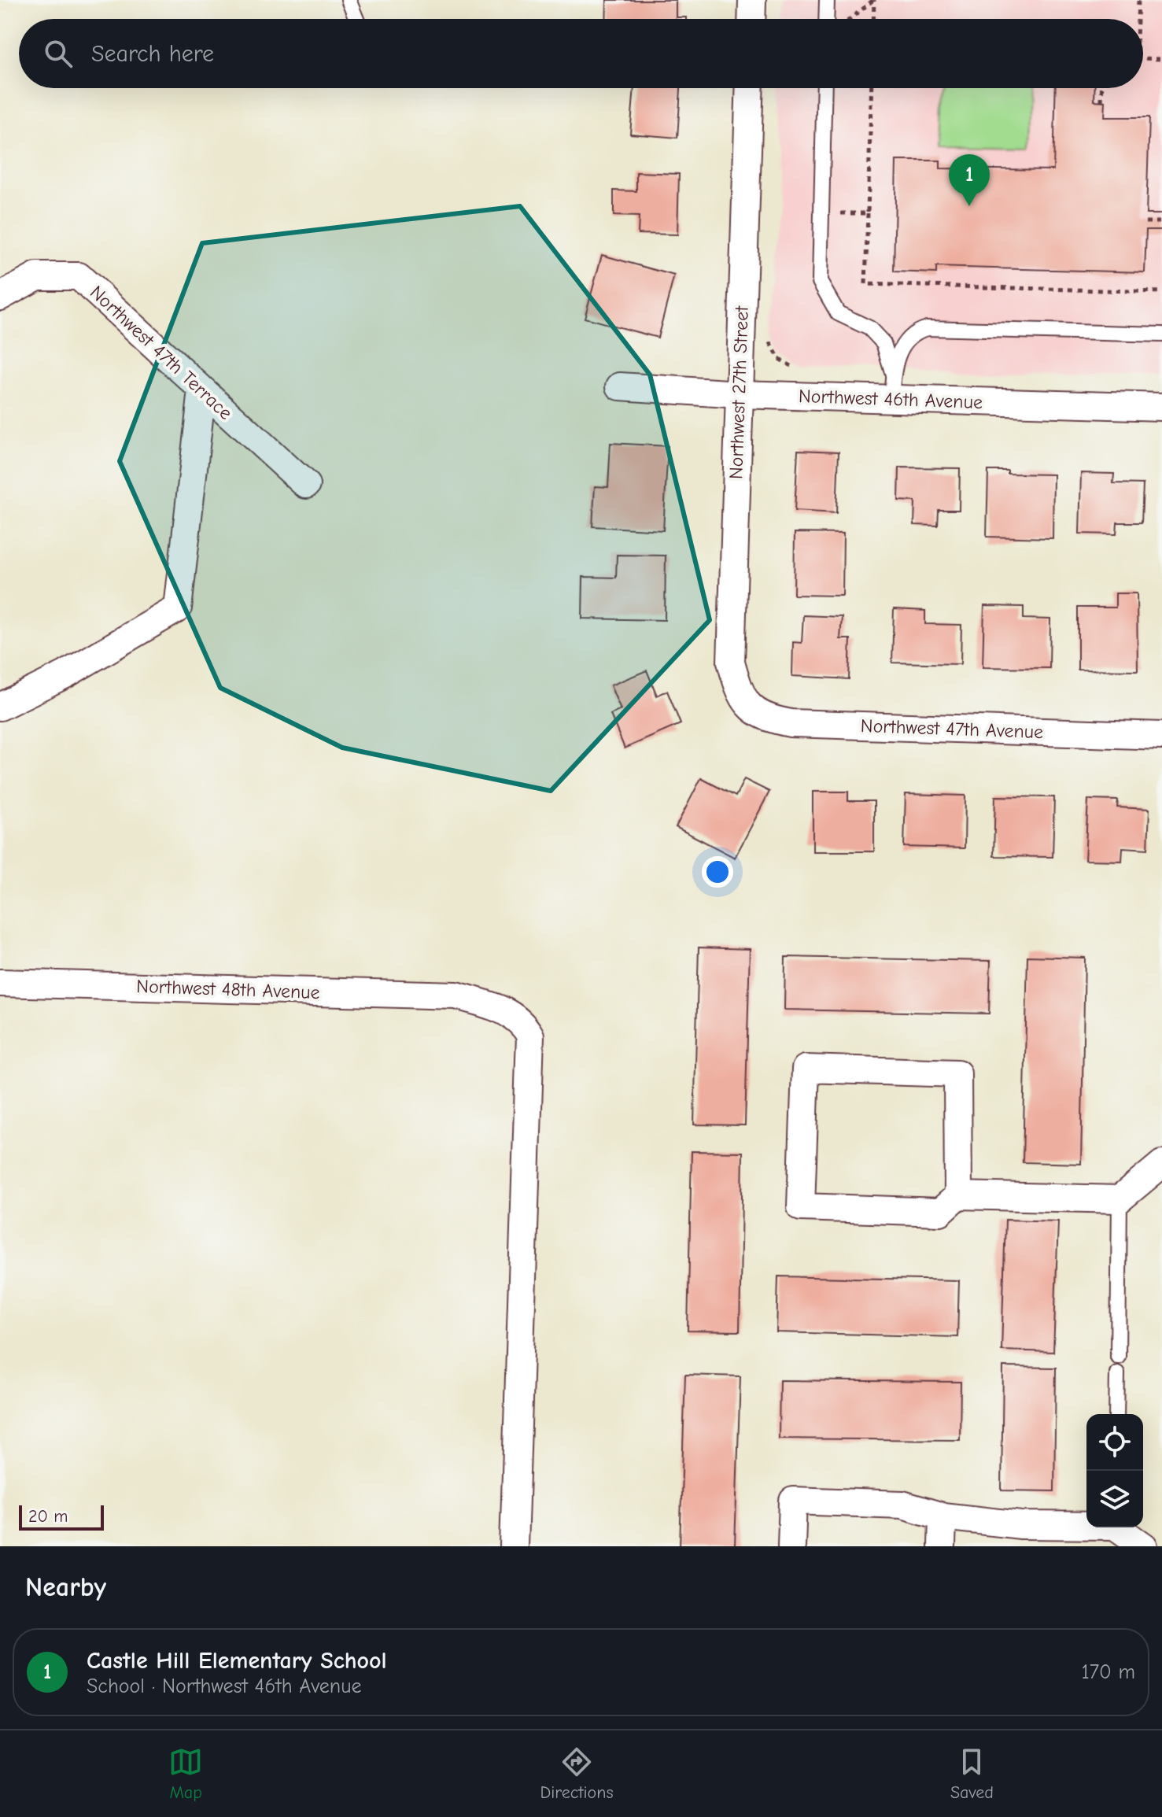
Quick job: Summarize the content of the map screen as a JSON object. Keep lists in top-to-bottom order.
{
  "streets": {
    "street": [
      "Northwest 47th Terrace",
      "Northwest 27th Street",
      "Northwest 46th Avenue",
      "Northwest 47th Avenue",
      "Northwest 48th Avenue"
    ]
  },
  "crossings": [
    ["Northwest 27th Street", "Northwest 46th Avenue"],
    ["Northwest 27th Street", "Northwest 47th Avenue"]
  ],
  "scale_bar": "20 m",
  "page": {
    "search": "Search here",
    "pins": "1",
    "scale": "20 m",
    "heading": "Nearby",
    "list": [
      {
        "mark": "1",
        "name": "Castle Hill Elementary School",
        "note": "School · Northwest 46th Avenue",
        "value": "170 m"
      }
    ],
    "nav": ["Map", "Directions", "Saved"]
  }
}
